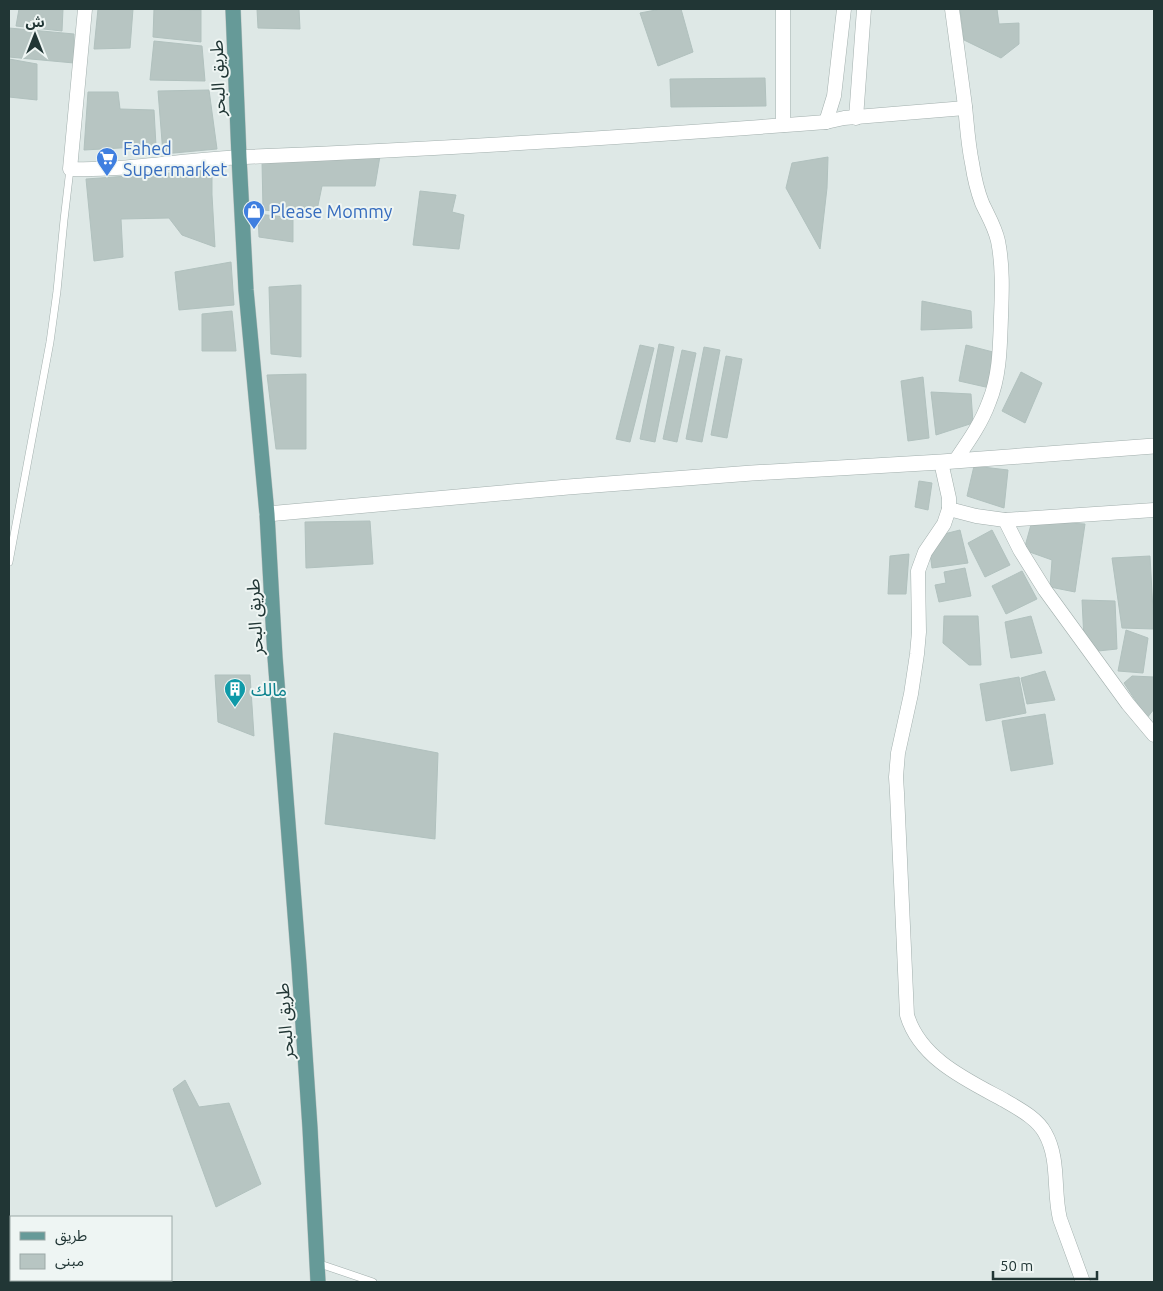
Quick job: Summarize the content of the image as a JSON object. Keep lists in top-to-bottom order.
{
  "streets": {
    "main road": ["طريق البحر"]
  },
  "places": {
    "supermarket": ["Fahed Supermarket"],
    "shop": ["Please Mommy"],
    "building": ["مالك"]
  },
  "legend": ["طريق", "مبنى"],
  "scale_bar": "50 m",
  "north": "top"
}
